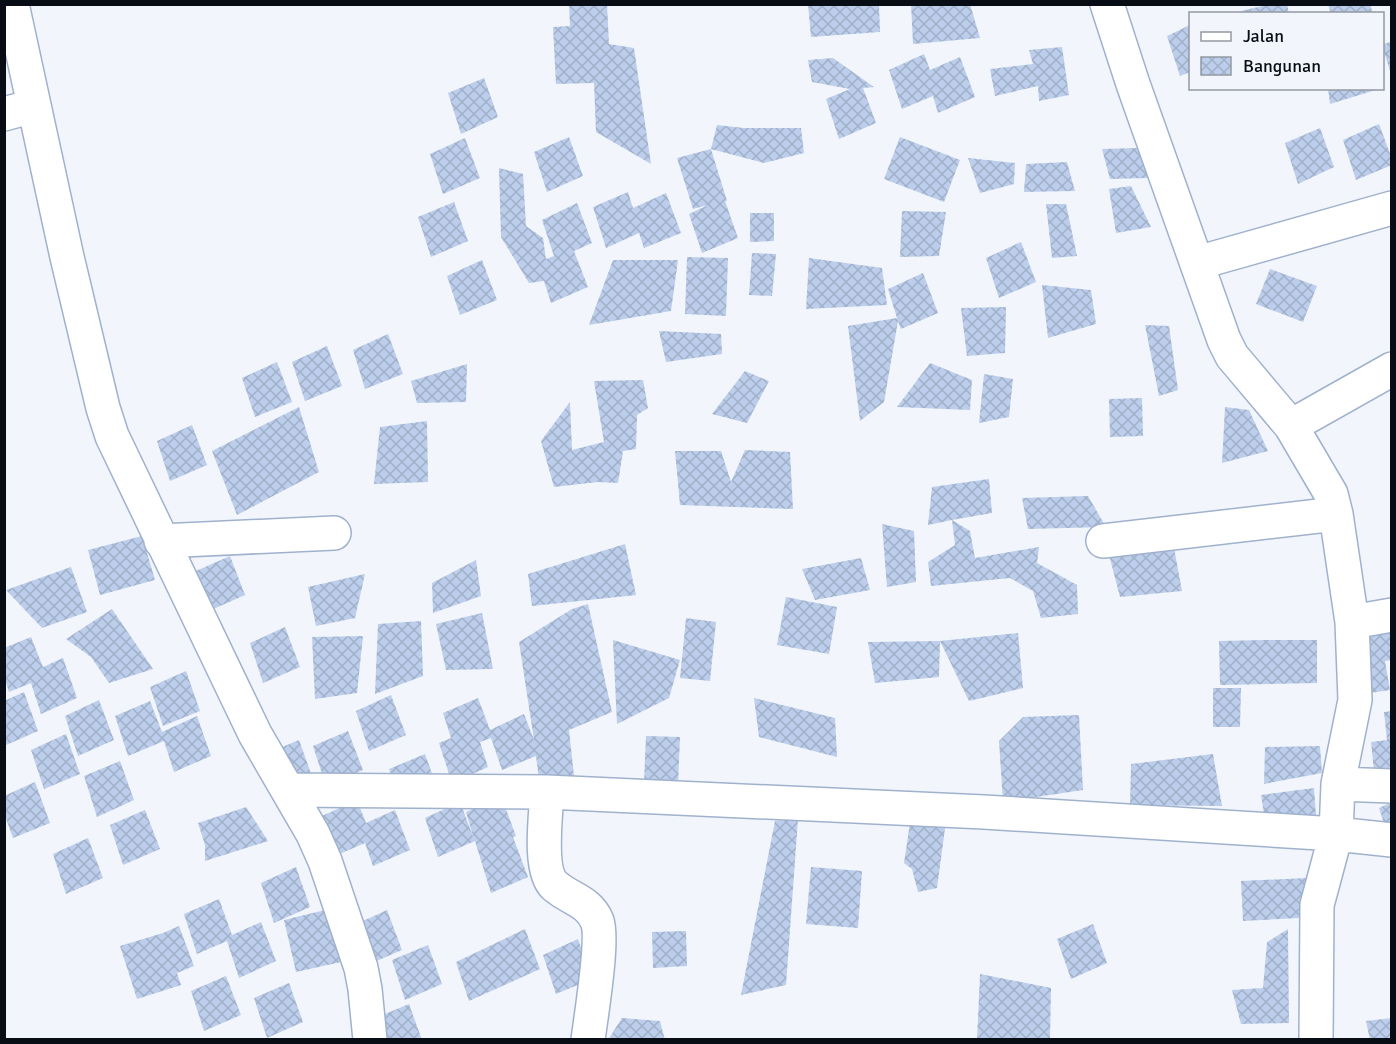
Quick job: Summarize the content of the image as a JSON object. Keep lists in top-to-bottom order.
{
  "legend": ["Jalan", "Bangunan"]
}
